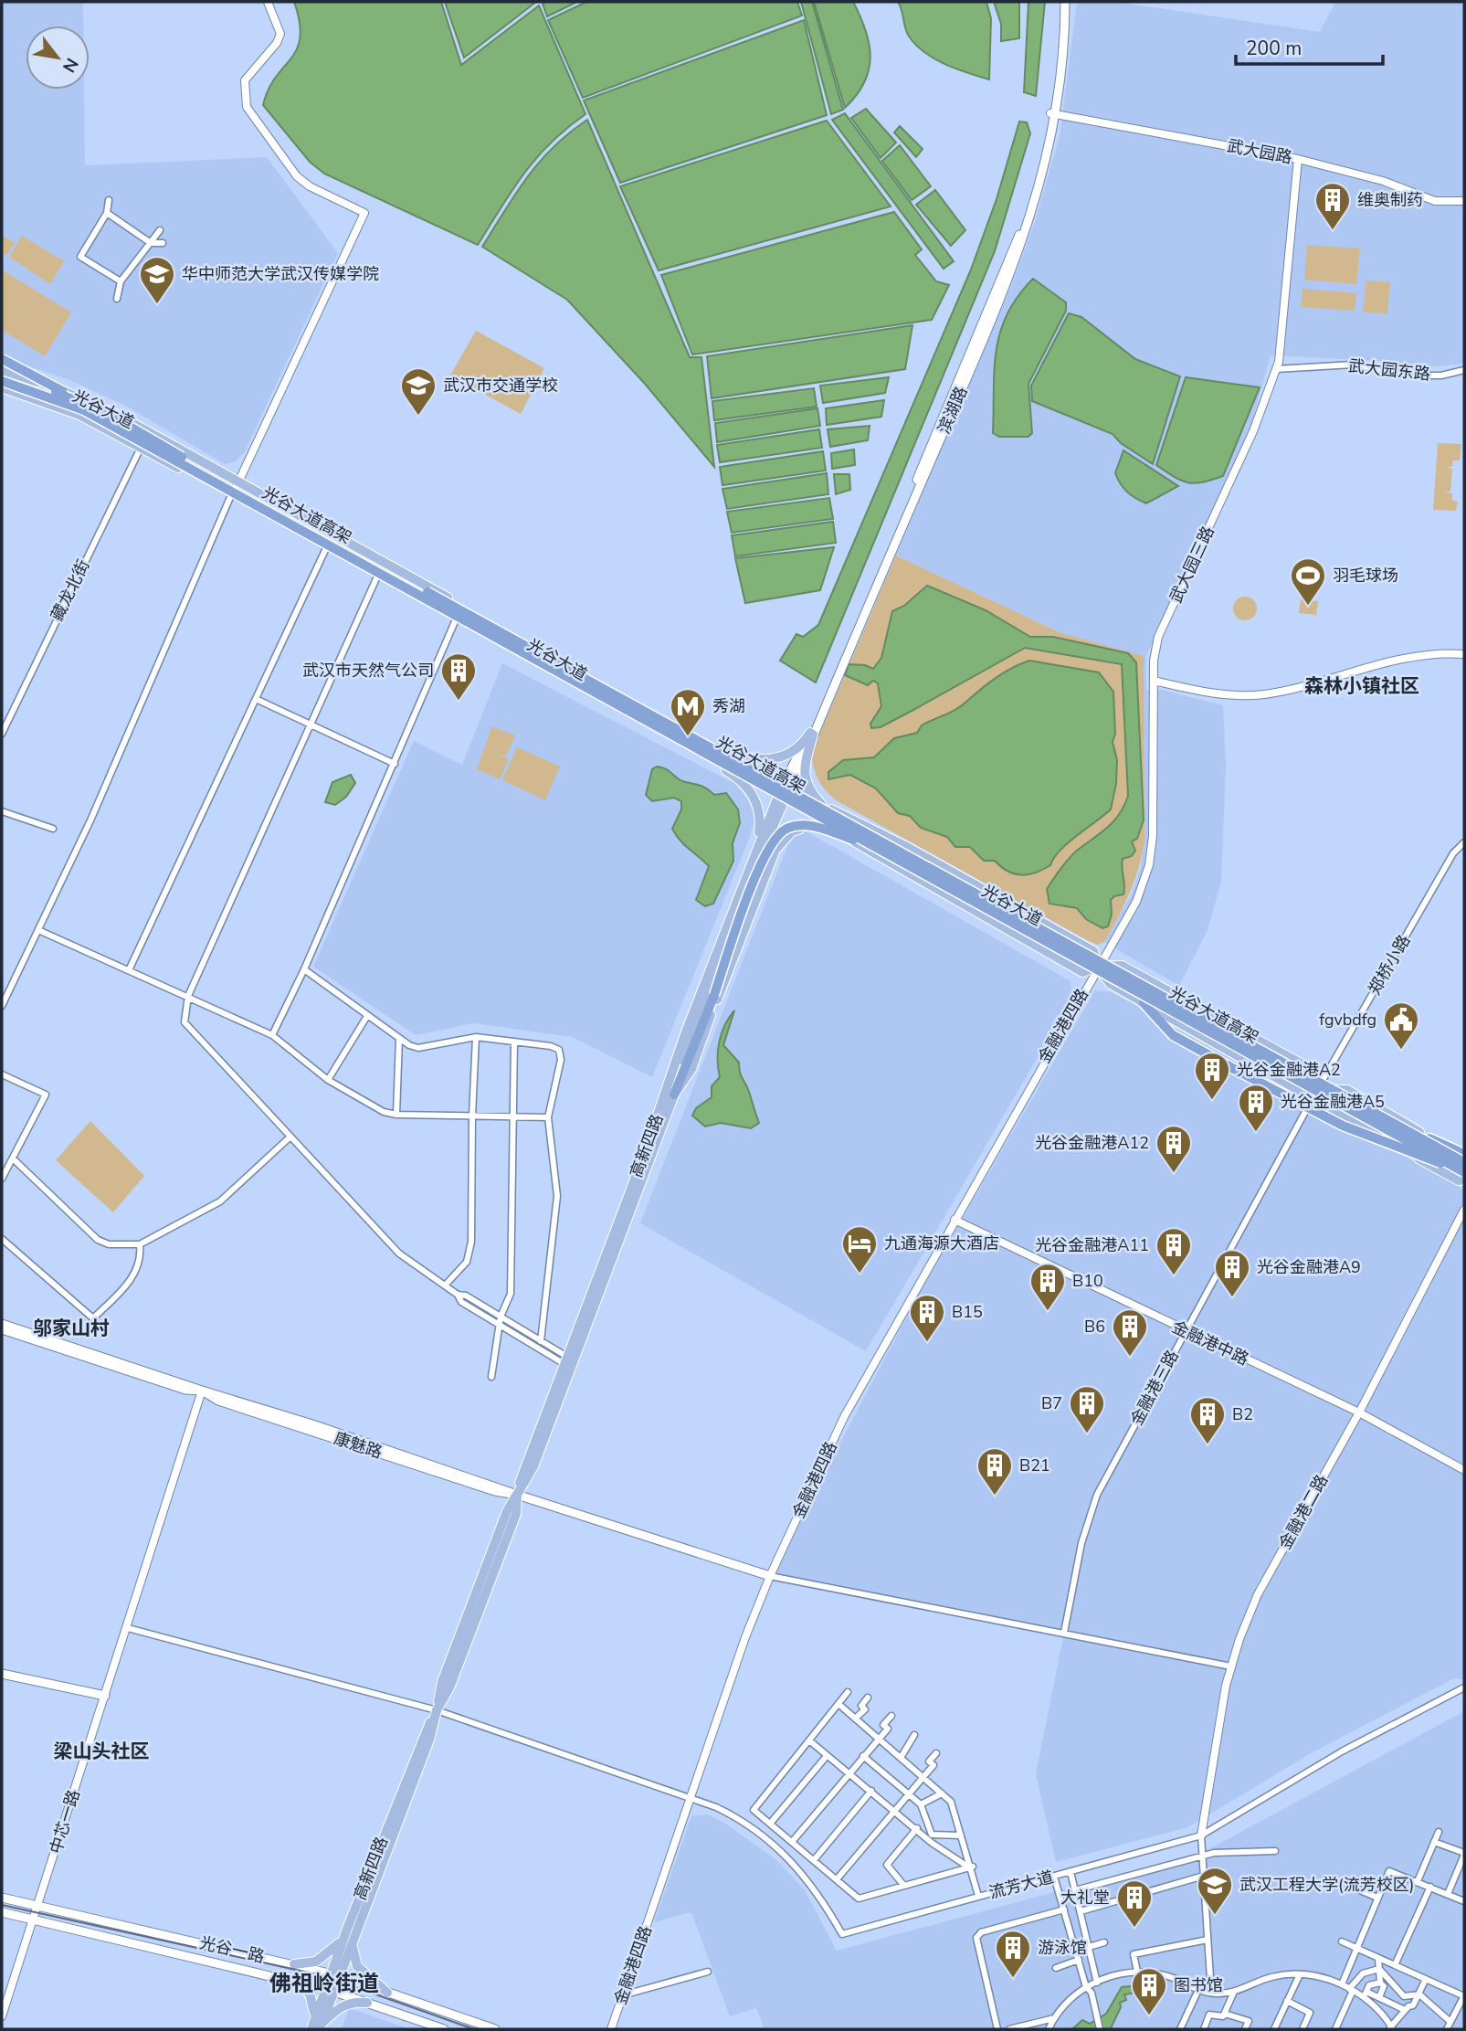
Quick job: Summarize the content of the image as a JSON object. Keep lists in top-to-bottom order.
{
  "streets": {
    "highway": ["光谷大道高架"],
    "main road": [
      "光谷大道",
      "滨湖路",
      "高新四路",
      "康魅路",
      "光谷一路"
    ],
    "street": [
      "武大园路",
      "武大园东路",
      "武大园三路",
      "藏龙北街",
      "郑桥小路",
      "金融港四路",
      "金融港中路",
      "金融港三路",
      "金融港二路",
      "中芯一路",
      "流芳大道"
    ]
  },
  "crossings": [
    ["武大园路", "滨湖路"],
    ["武大园路", "武大园三路"],
    ["武大园东路", "武大园三路"],
    ["光谷大道", "滨湖路"],
    ["光谷大道", "光谷大道高架"],
    ["光谷大道", "武大园三路"],
    ["光谷大道", "藏龙北街"],
    ["光谷大道", "郑桥小路"],
    ["光谷大道", "金融港四路"],
    ["光谷大道", "高新四路"],
    ["光谷大道", "金融港三路"],
    ["滨湖路", "高新四路"],
    ["武大园三路", "金融港四路"],
    ["郑桥小路", "金融港三路"],
    ["金融港四路", "金融港中路"],
    ["金融港四路", "康魅路"],
    ["金融港四路", "流芳大道"],
    ["高新四路", "康魅路"],
    ["高新四路", "光谷一路"],
    ["金融港中路", "金融港三路"],
    ["金融港中路", "金融港二路"],
    ["康魅路", "中芯一路"],
    ["金融港二路", "流芳大道"],
    ["中芯一路", "光谷一路"]
  ],
  "districts": [
    "森林小镇社区",
    "邬家山村",
    "梁山头社区",
    "佛祖岭街道"
  ],
  "places": {
    "building": [
      "维奥制药",
      "武汉市天然气公司",
      "光谷金融港A2",
      "光谷金融港A5",
      "光谷金融港A12",
      "光谷金融港A11",
      "光谷金融港A9",
      "B10",
      "B15",
      "B6",
      "B7",
      "B2",
      "B21",
      "大礼堂",
      "游泳馆",
      "图书馆"
    ],
    "school or university": ["华中师范大学武汉传媒学院", "武汉市交通学校", "武汉工程大学(流芳校区)"],
    "sports": ["羽毛球场"],
    "metro station": ["秀湖"],
    "public building": ["fgvbdfg"],
    "hotel": ["九通海源大酒店"]
  },
  "scale_bar": "200 m",
  "north": "bottom right"
}
